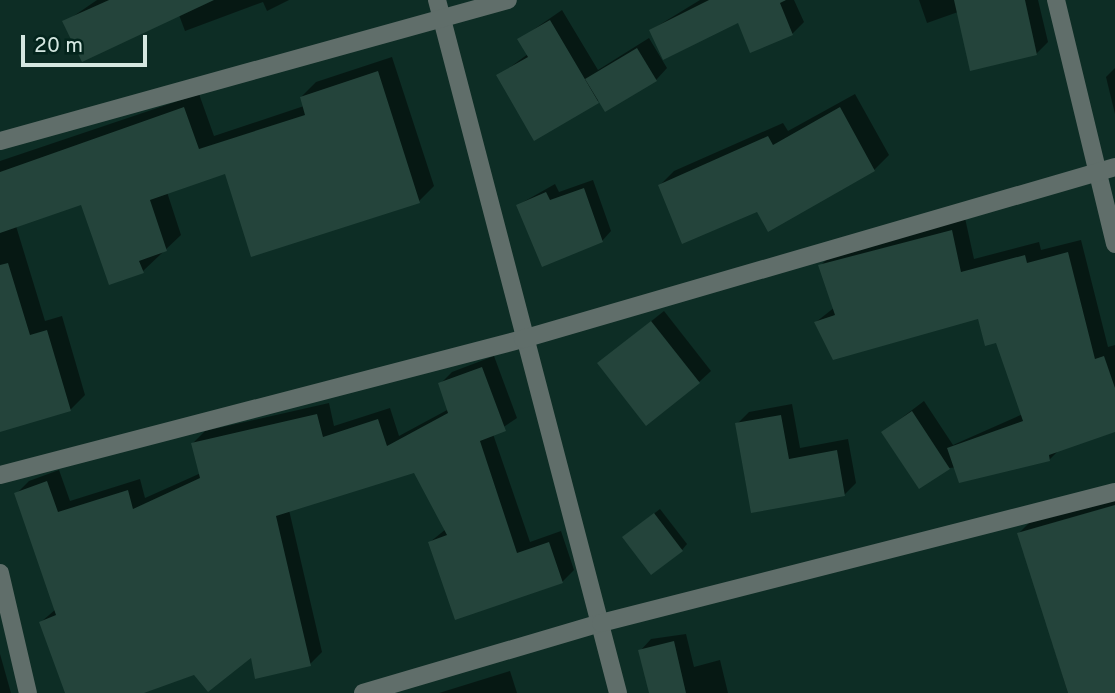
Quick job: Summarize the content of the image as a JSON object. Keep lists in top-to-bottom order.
{
  "scale_bar": "20 m"
}
